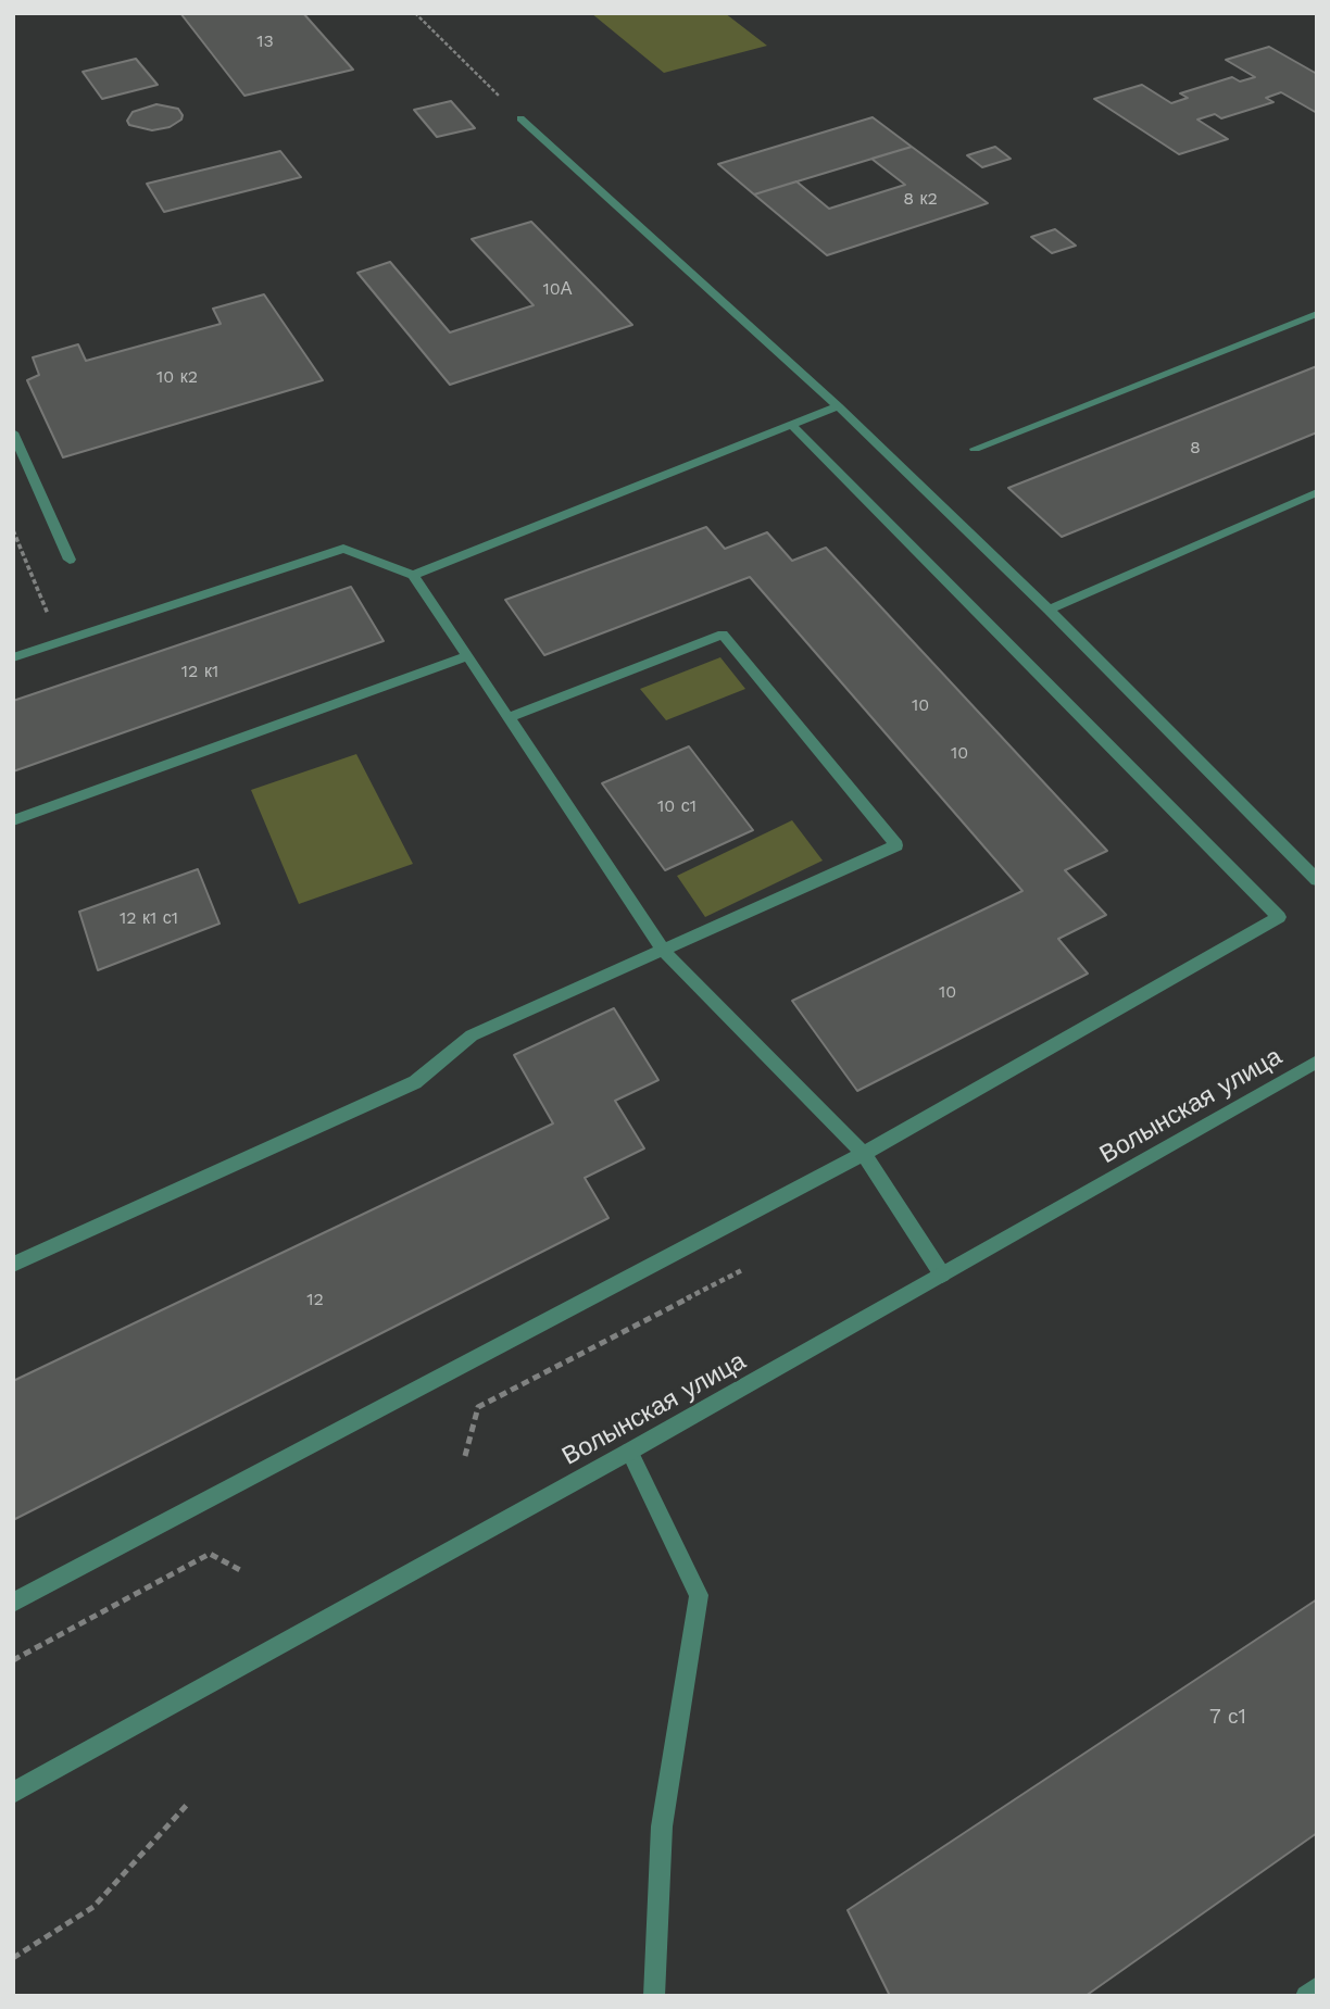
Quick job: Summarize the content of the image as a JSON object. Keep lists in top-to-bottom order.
{
  "streets": {
    "street": ["Волынская улица"]
  },
  "house_numbers": [
    "13",
    "8 к2",
    "10А",
    "10 к2",
    "8",
    "12 к1",
    "10",
    "10",
    "10 с1",
    "12 к1 с1",
    "10",
    "12",
    "7 с1"
  ]
}
